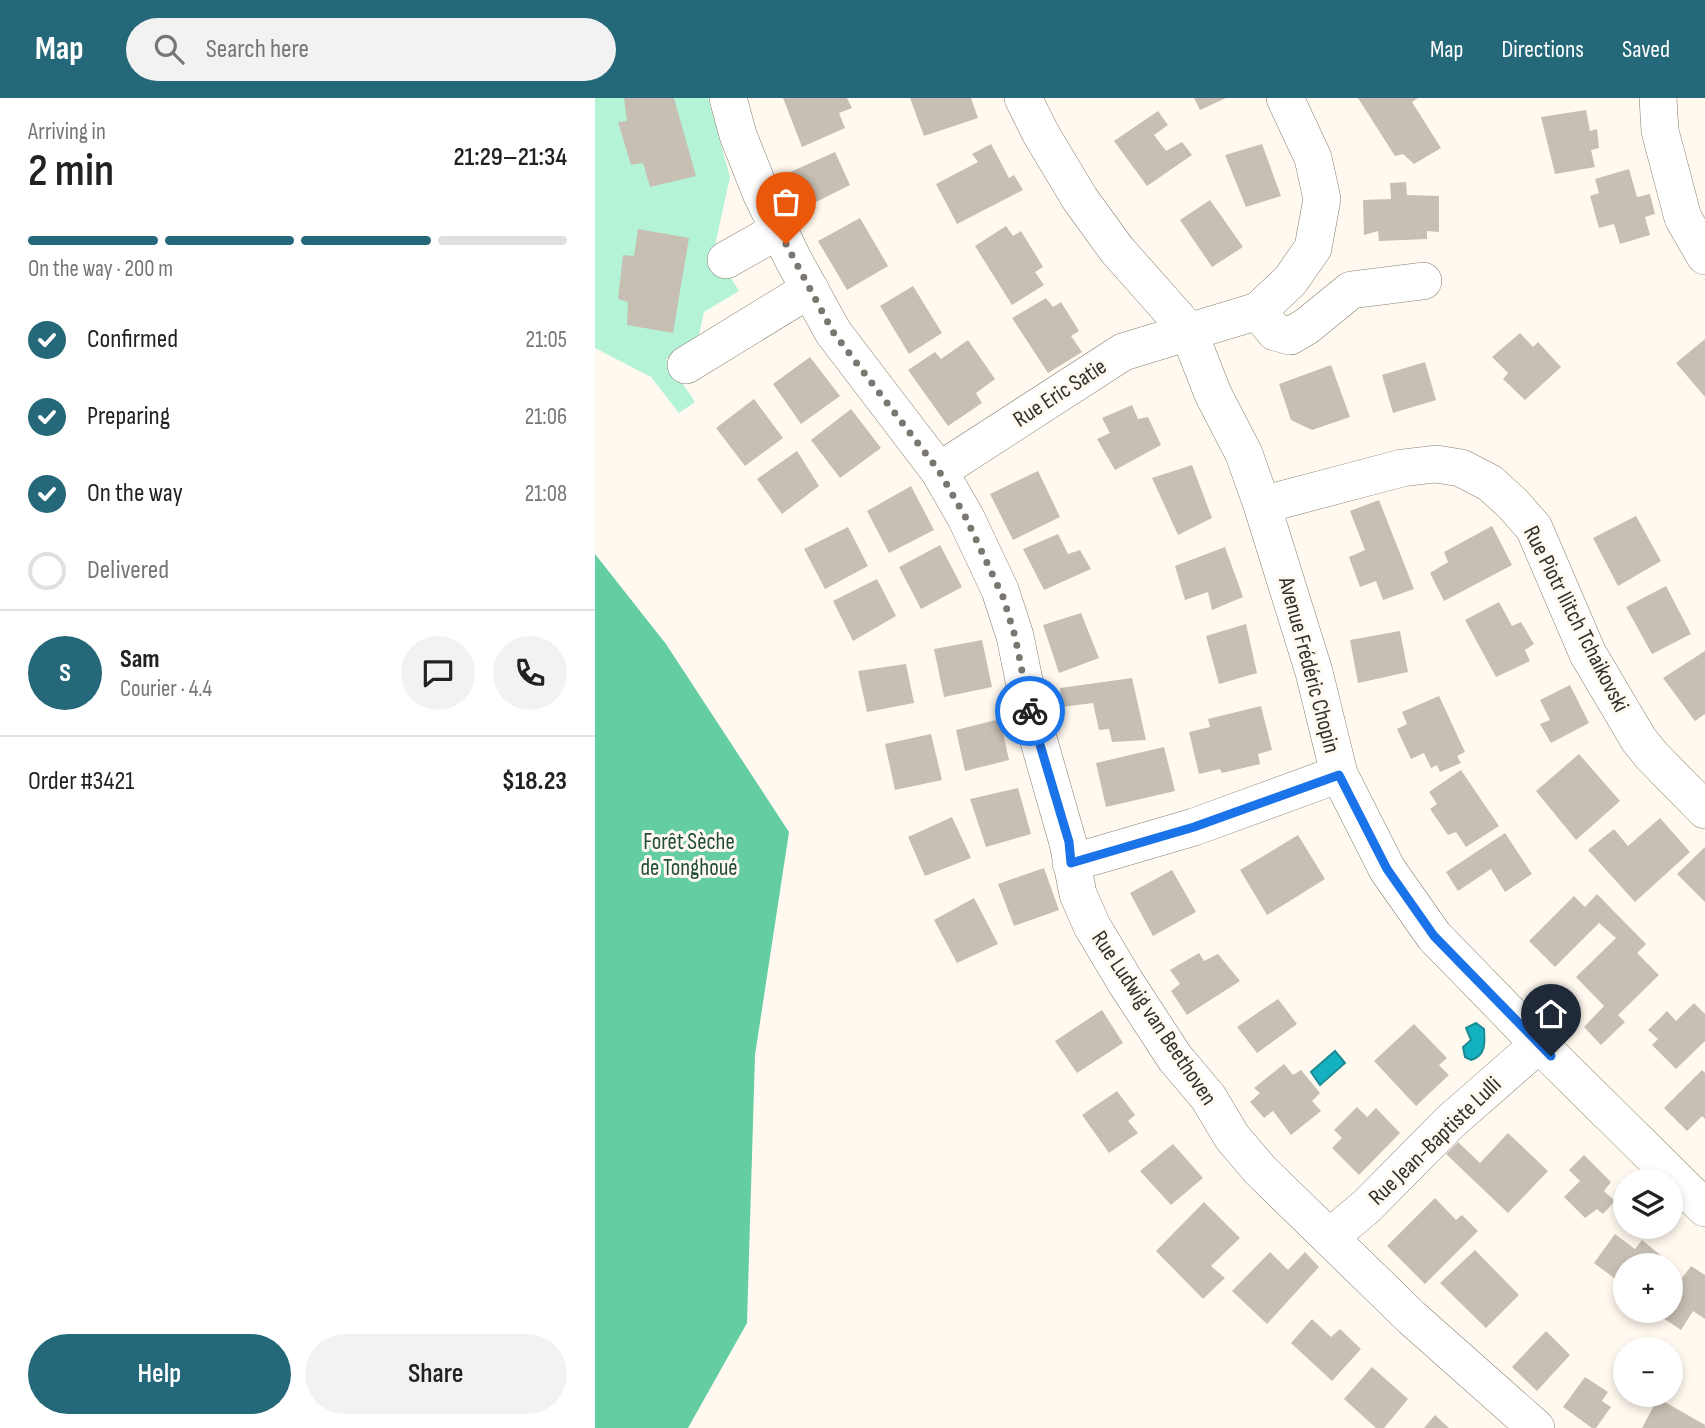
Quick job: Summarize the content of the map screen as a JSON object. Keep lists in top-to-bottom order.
{
  "streets": {
    "street": [
      "Rue Eric Satie",
      "Rue Piotr Ilitch Tchaikovski",
      "Avenue Frédéric Chopin",
      "Rue Ludwig van Beethoven",
      "Rue Jean-Baptiste Lulli"
    ]
  },
  "crossings": [
    ["Rue Eric Satie", "Avenue Frédéric Chopin"],
    ["Rue Eric Satie", "Rue Ludwig van Beethoven"],
    ["Rue Piotr Ilitch Tchaikovski", "Avenue Frédéric Chopin"],
    ["Avenue Frédéric Chopin", "Rue Jean-Baptiste Lulli"],
    ["Rue Ludwig van Beethoven", "Rue Jean-Baptiste Lulli"]
  ],
  "parks": ["Forêt Sèche de Tonghoué"],
  "page": {
    "header": "Map",
    "search": "Search here",
    "nav": ["Map", "Directions", "Saved"],
    "heading": ["2 min", "Arriving in", "21:29–21:34"],
    "panel": [
      "Sam",
      "Courier · 4.4",
      "Order #3421",
      "$18.23"
    ],
    "bar": "On the way · 200 m",
    "list": [
      ["Confirmed", "21:05"],
      ["Preparing", "21:06"],
      ["On the way", "21:08"],
      "Delivered"
    ],
    "round": "S",
    "map_buttons": ["+", "−"],
    "buttons": ["Help", "Share"]
  }
}
